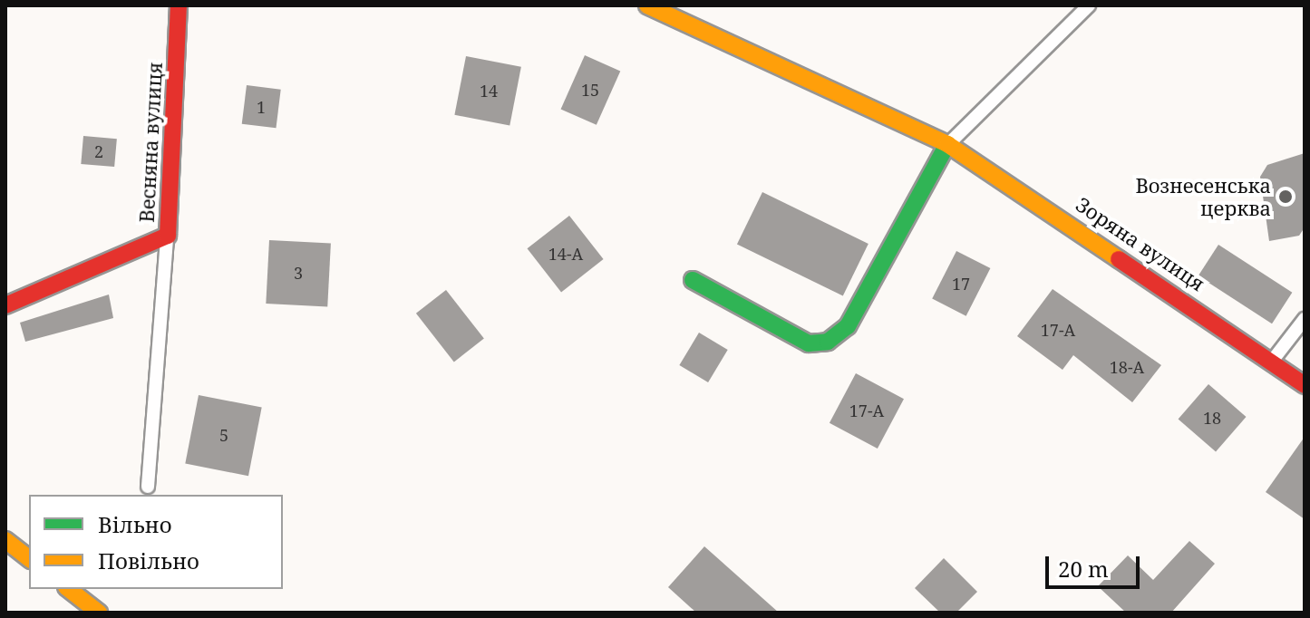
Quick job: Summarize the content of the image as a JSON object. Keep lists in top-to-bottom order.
{
  "streets": {
    "street": ["Весняна вулиця", "Зоряна вулиця"]
  },
  "places": ["Вознесенська церква"],
  "house_numbers": [
    "15",
    "14",
    "1",
    "2",
    "14-А",
    "3",
    "17",
    "17-А",
    "18-А",
    "17-А",
    "18",
    "5"
  ],
  "legend": ["Вільно", "Повільно"],
  "scale_bar": "20 m"
}
